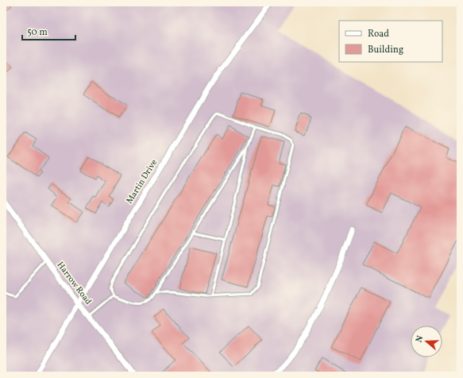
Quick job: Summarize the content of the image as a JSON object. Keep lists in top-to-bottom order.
{
  "streets": {
    "street": ["Martin Drive", "Harrow Road"]
  },
  "crossings": [
    ["Martin Drive", "Harrow Road"]
  ],
  "legend": ["Road", "Building"],
  "scale_bar": "50 m",
  "north": "left"
}
